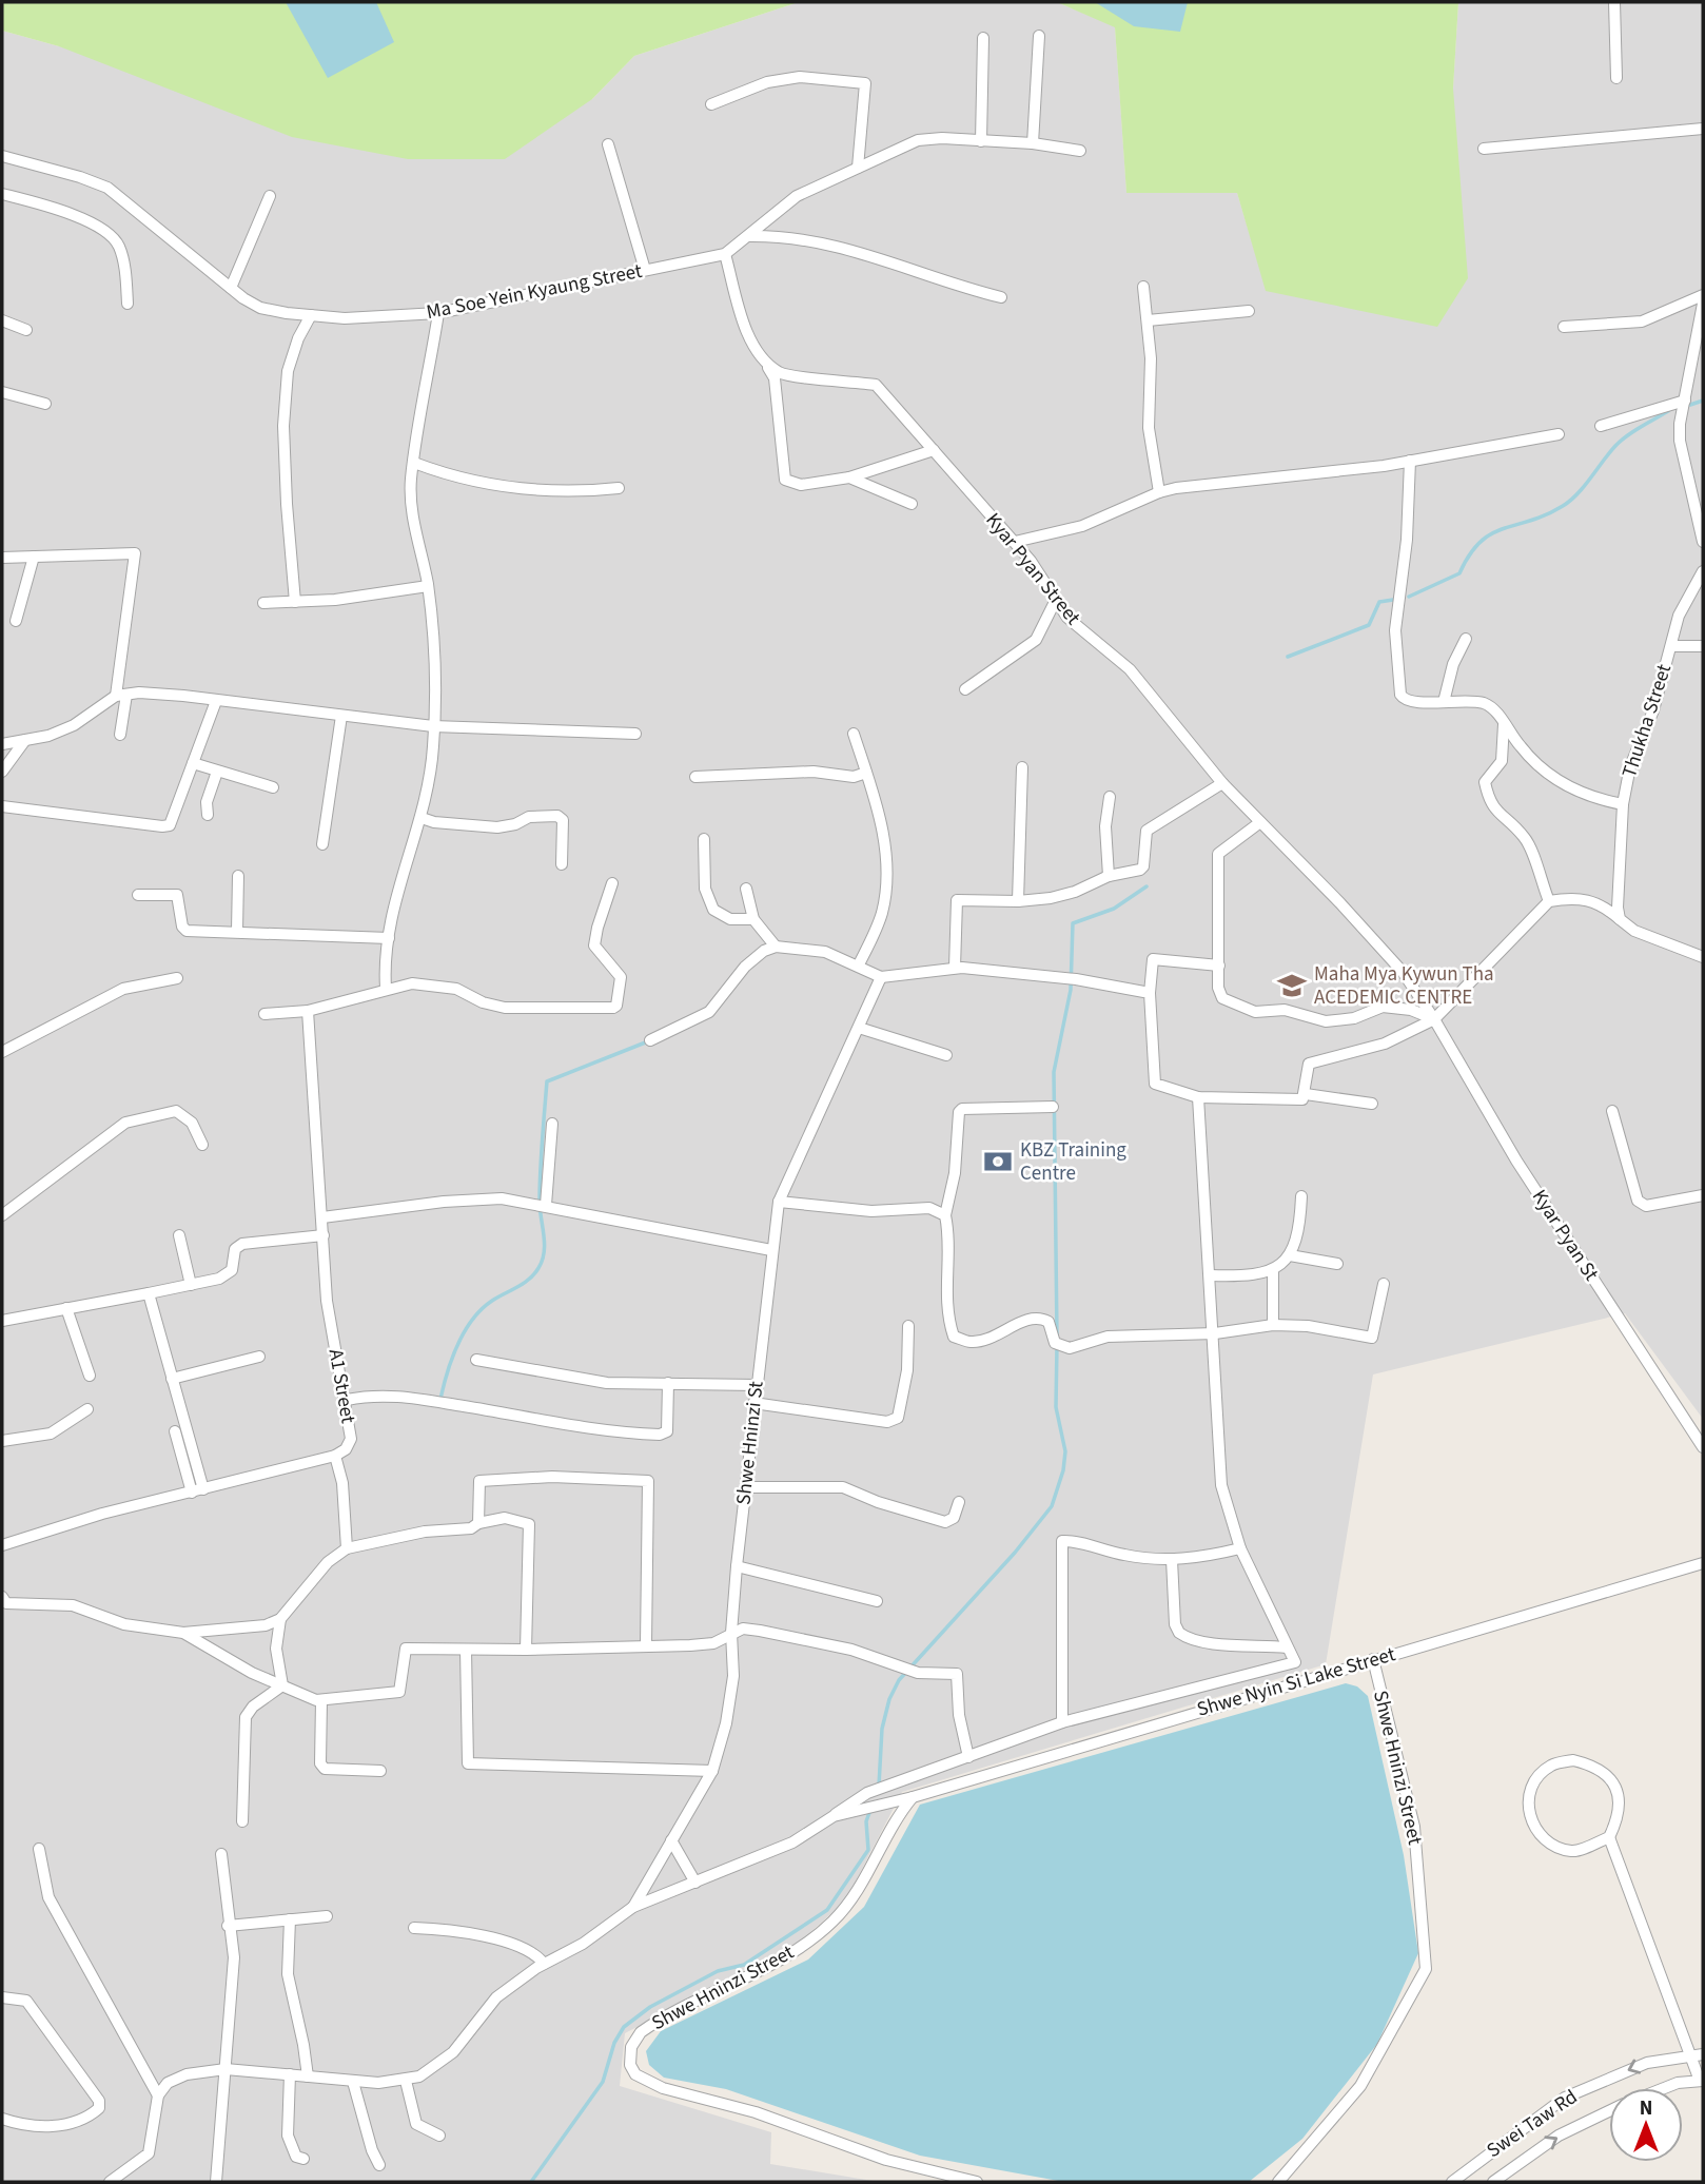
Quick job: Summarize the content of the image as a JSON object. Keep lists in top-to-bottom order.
{
  "streets": {
    "street": [
      "Ma Soe Yein Kyaung Street",
      "Kyar Pyan Street",
      "Thukha Street",
      "Kyar Pyan St",
      "A1 Street",
      "Shwe Hninzi St",
      "Shwe Nyin Si Lake Street",
      "Shwe Hninzi Street",
      "Swei Taw Rd"
    ]
  },
  "crossings": [
    ["Kyar Pyan Street", "Kyar Pyan St"],
    ["Shwe Nyin Si Lake Street", "Shwe Hninzi Street"]
  ],
  "places": {
    "school or university": ["Maha Mya Kywun Tha ACEDEMIC CENTRE"],
    "bank": ["KBZ Training Centre"]
  },
  "north": "top"
}
